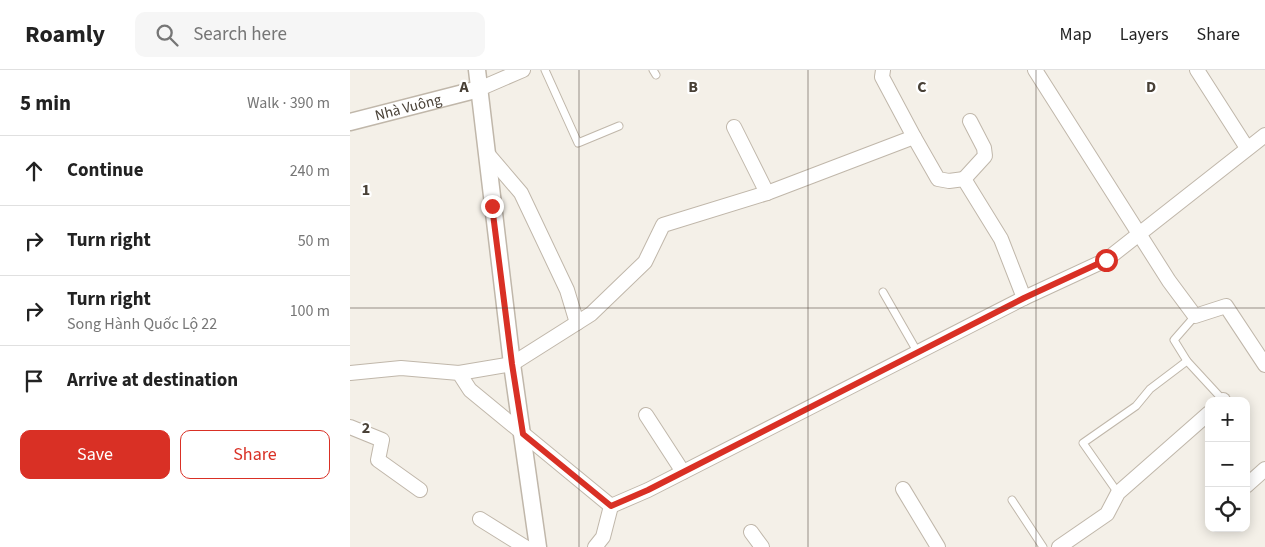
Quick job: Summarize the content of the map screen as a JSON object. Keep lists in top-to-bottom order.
{
  "streets": {
    "street": ["Nhà Vuông"]
  },
  "page": {
    "header": "Roamly",
    "search": "Search here",
    "nav": ["Map", "Layers", "Share"],
    "heading": ["5 min", "Walk · 390 m"],
    "list": [
      ["Continue", "240 m"],
      ["Turn right", "50 m"],
      ["Turn right", "Song Hành Quốc Lộ 22", "100 m"],
      "Arrive at destination"
    ],
    "map_buttons": ["+", "−"],
    "buttons": ["Save", "Share"]
  },
  "grid": {
    "columns": [
      "A",
      "B",
      "C",
      "D"
    ],
    "rows": ["1", "2"]
  }
}
